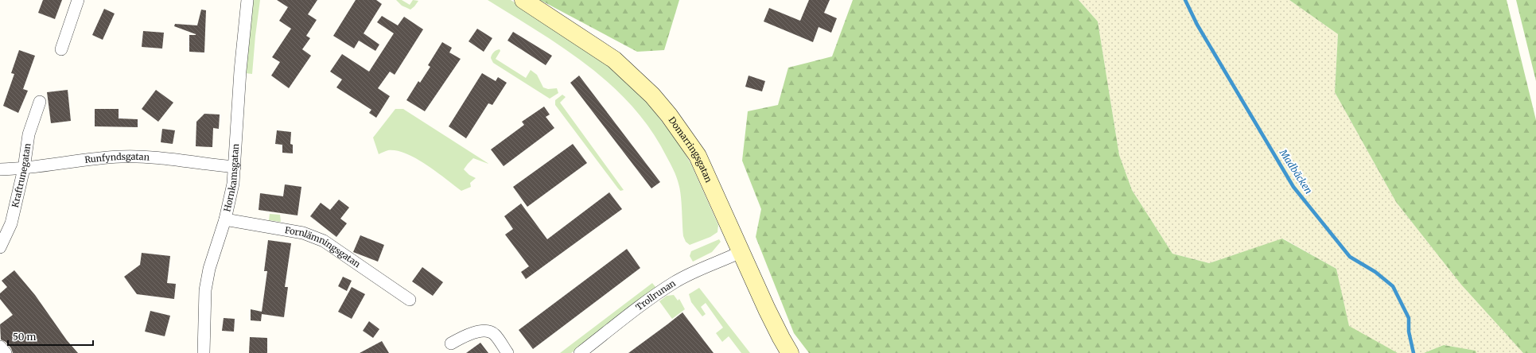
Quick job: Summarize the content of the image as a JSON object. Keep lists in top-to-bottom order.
{
  "streets": {
    "street": [
      "Domarringsgatan",
      "Runfyndsgatan",
      "Kraftrunegatan",
      "Hornkamsgatan",
      "Fornlämningsgatan",
      "Trollrunan"
    ]
  },
  "crossings": [
    ["Domarringsgatan", "Trollrunan"],
    ["Runfyndsgatan", "Kraftrunegatan"],
    ["Runfyndsgatan", "Hornkamsgatan"],
    ["Hornkamsgatan", "Fornlämningsgatan"]
  ],
  "water": ["Madbäcken"],
  "scale_bar": "50 m"
}
